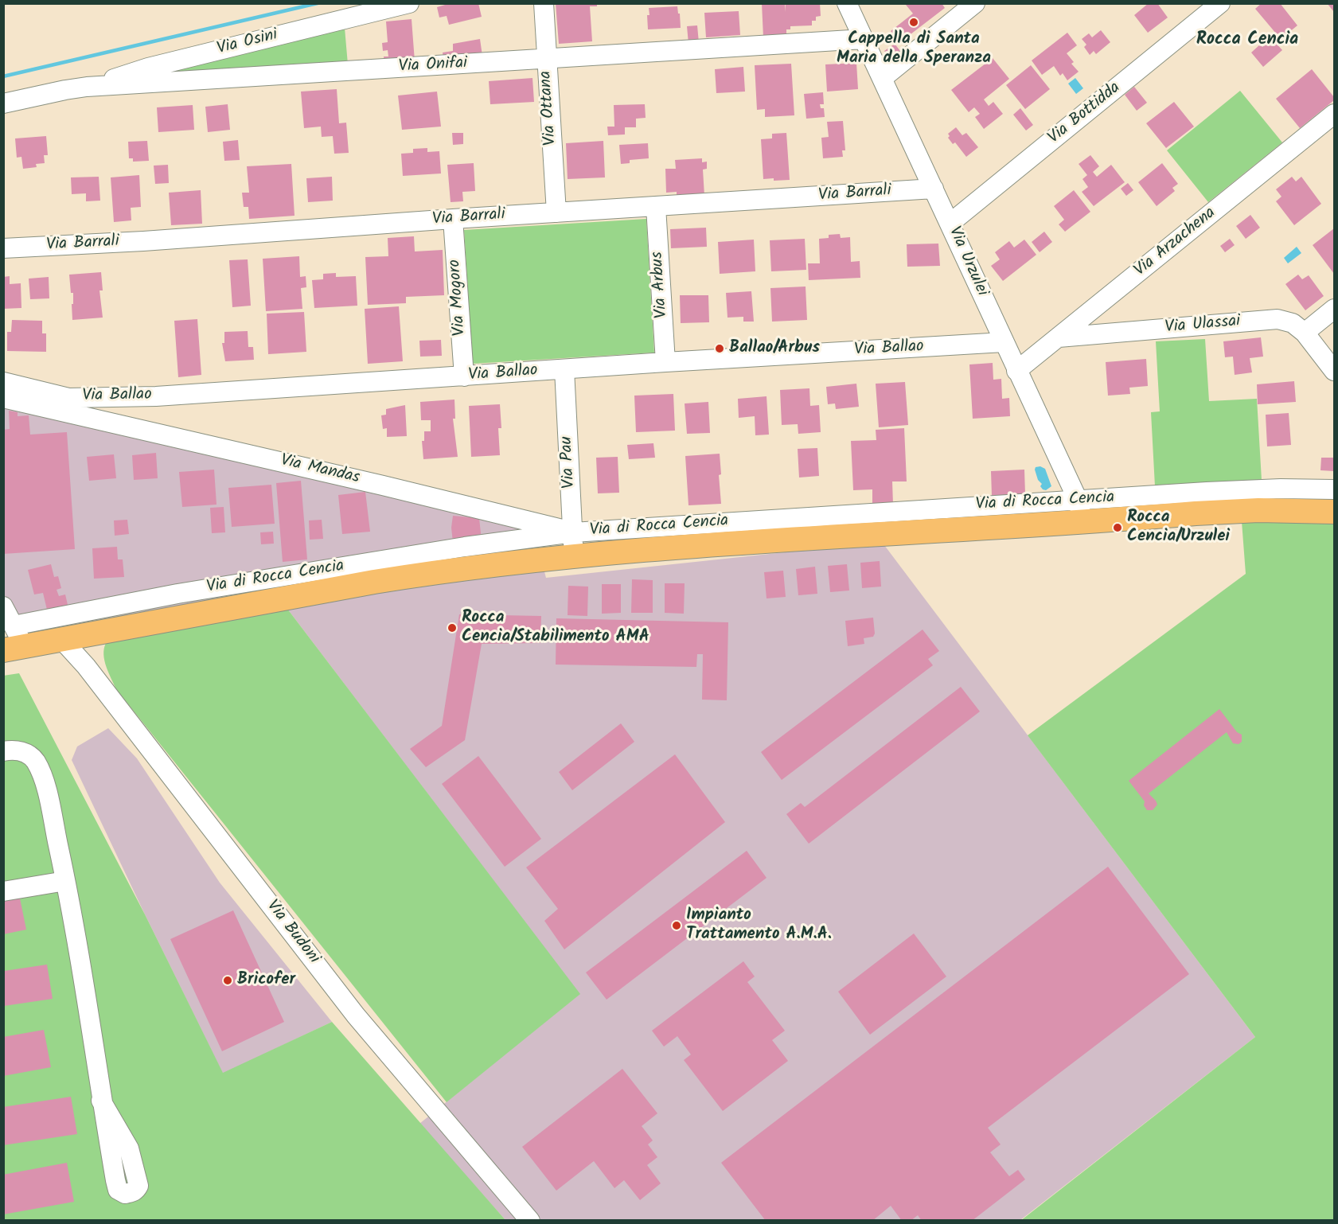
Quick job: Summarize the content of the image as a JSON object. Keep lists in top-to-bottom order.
{
  "streets": {
    "main road": ["Via di Rocca Cencia"],
    "street": [
      "Via Osini",
      "Via Onifai",
      "Via Ottana",
      "Via Bottidda",
      "Via Barrali",
      "Via Arzachena",
      "Via Urzulei",
      "Via Arbus",
      "Via Mogoro",
      "Via Ulassai",
      "Via Ballao",
      "Via Pau",
      "Via Mandas",
      "Via Budoni"
    ]
  },
  "crossings": [
    ["Via Osini", "Via Onifai"],
    ["Via Onifai", "Via Ottana"],
    ["Via Onifai", "Via Urzulei"],
    ["Via Ottana", "Via Barrali"],
    ["Via Bottidda", "Via Urzulei"],
    ["Via Barrali", "Via Urzulei"],
    ["Via Barrali", "Via Arbus"],
    ["Via Barrali", "Via Mogoro"],
    ["Via Arzachena", "Via Urzulei"],
    ["Via Arzachena", "Via Ulassai"],
    ["Via Urzulei", "Via Ballao"],
    ["Via Urzulei", "Via di Rocca Cencia"],
    ["Via Arbus", "Via Ballao"],
    ["Via Mogoro", "Via Ballao"],
    ["Via Ballao", "Via Pau"],
    ["Via Ballao", "Via Mandas"],
    ["Via Pau", "Via Mandas"],
    ["Via Pau", "Via di Rocca Cencia"],
    ["Via Mandas", "Via di Rocca Cencia"],
    ["Via di Rocca Cencia", "Via Budoni"]
  ],
  "districts": ["Rocca Cencia"],
  "places": [
    "Cappella di Santa Maria della Speranza",
    "Ballao/Arbus",
    "Rocca Cencia/Urzulei",
    "Rocca Cencia/Stabilimento AMA",
    "Impianto Trattamento A.M.A.",
    "Bricofer"
  ]
}
